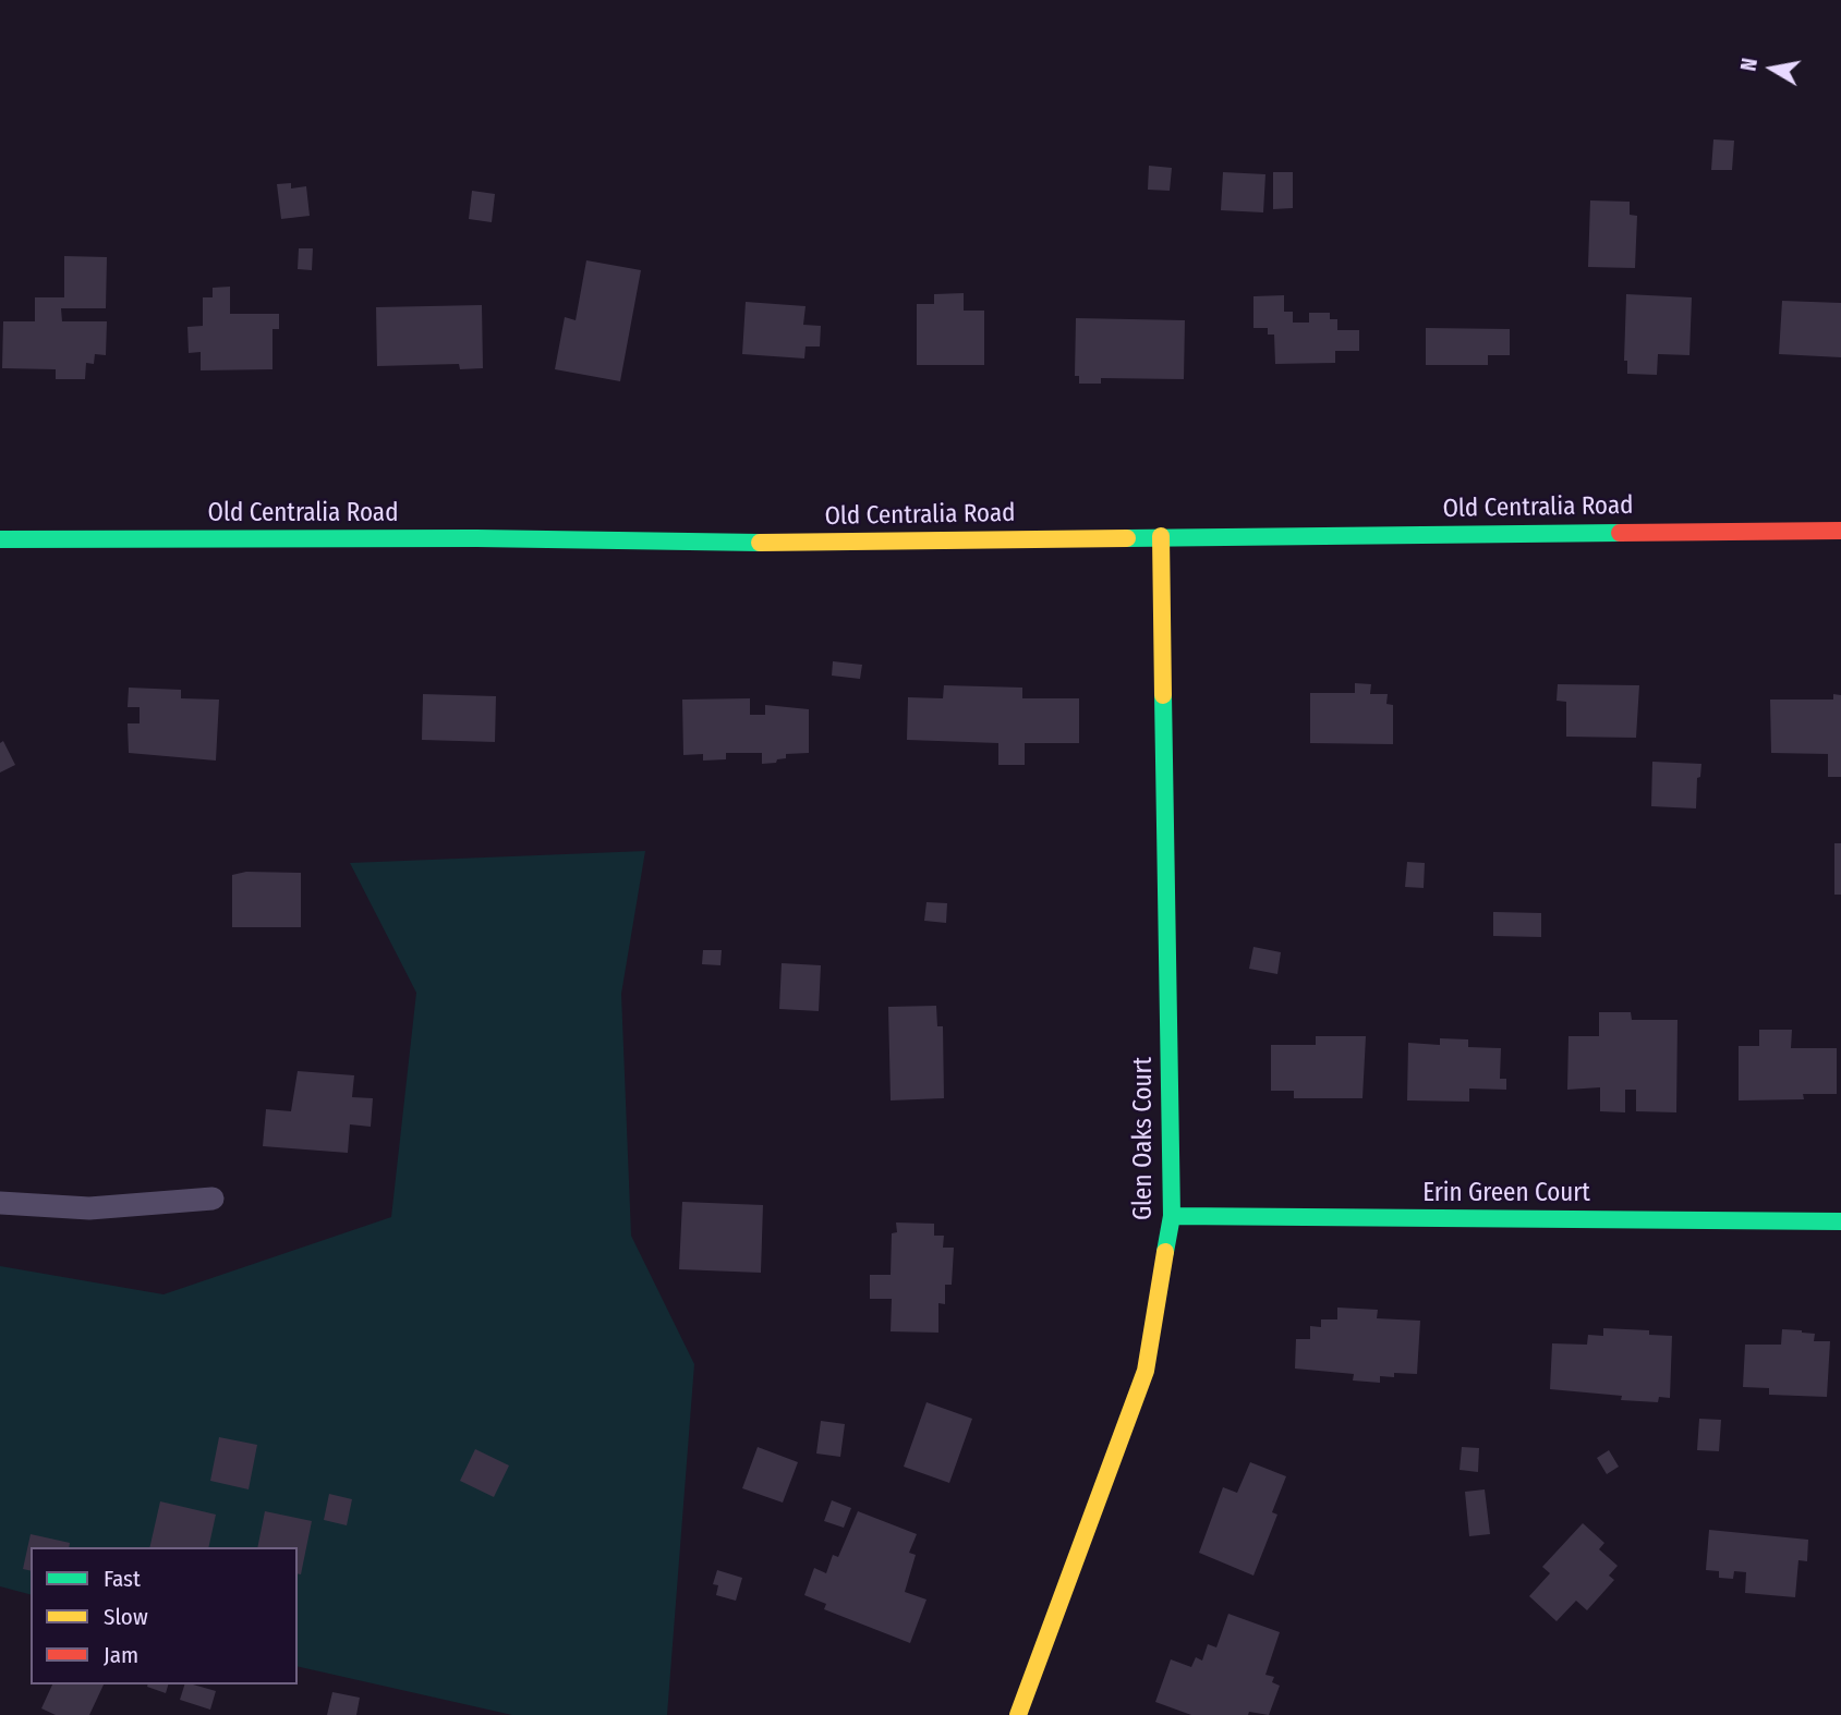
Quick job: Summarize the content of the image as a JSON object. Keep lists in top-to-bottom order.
{
  "streets": {
    "street": ["Old Centralia Road", "Glen Oaks Court", "Erin Green Court"]
  },
  "crossings": [
    ["Old Centralia Road", "Glen Oaks Court"],
    ["Glen Oaks Court", "Erin Green Court"]
  ],
  "legend": ["Fast", "Slow", "Jam"],
  "north": "left"
}
